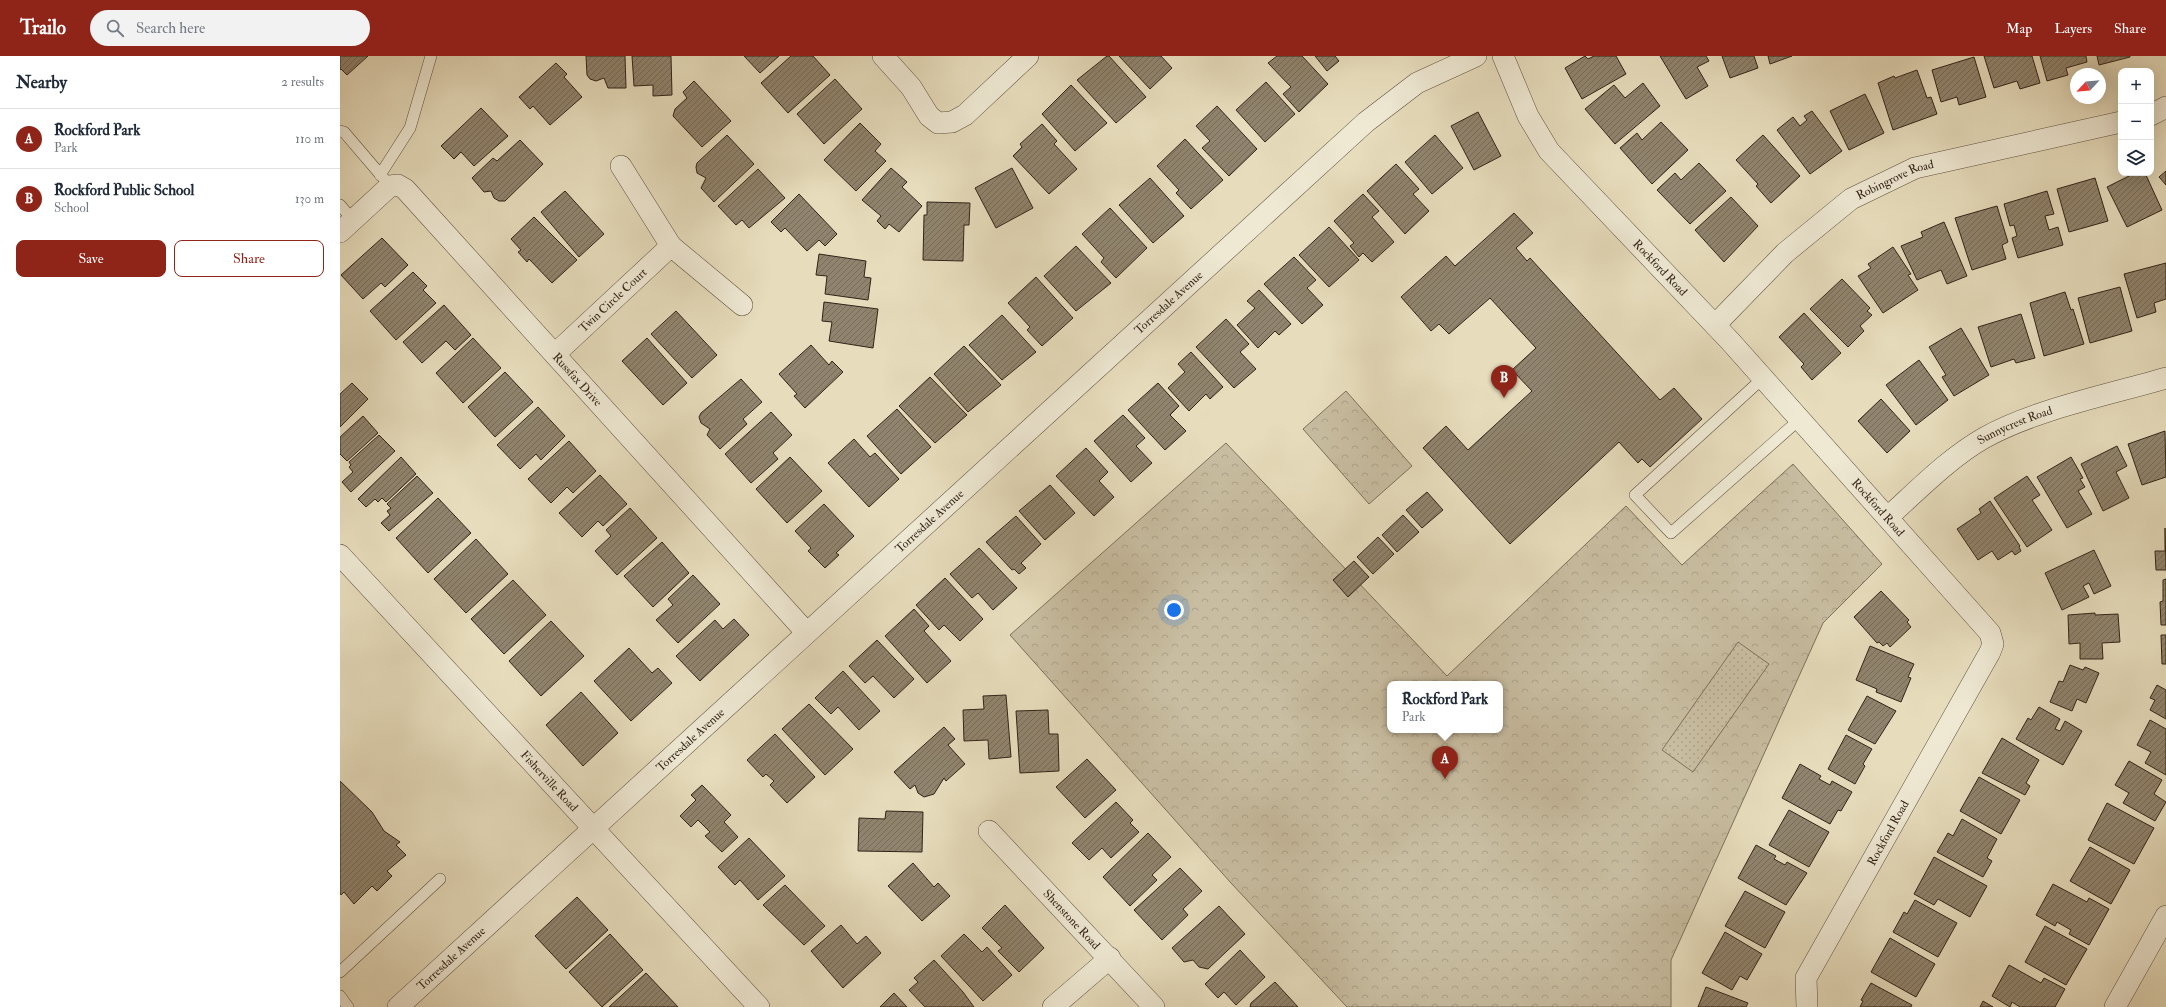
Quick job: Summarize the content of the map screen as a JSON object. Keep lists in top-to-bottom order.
{
  "streets": {
    "street": [
      "Robingrove Road",
      "Rockford Road",
      "Twin Circle Court",
      "Torresdale Avenue",
      "Russfax Drive",
      "Sunnycrest Road",
      "Fisherville Road",
      "Shenstone Road"
    ]
  },
  "crossings": [
    ["Robingrove Road", "Rockford Road"],
    ["Rockford Road", "Sunnycrest Road"],
    ["Twin Circle Court", "Russfax Drive"],
    ["Torresdale Avenue", "Russfax Drive"],
    ["Torresdale Avenue", "Fisherville Road"]
  ],
  "north": "bottom left",
  "page": {
    "header": "Trailo",
    "search": "Search here",
    "nav": ["Map", "Layers", "Share"],
    "heading": ["Nearby", "2 results"],
    "map_buttons": ["+", "−"],
    "list": [
      {
        "mark": "A",
        "name": "Rockford Park",
        "note": "Park",
        "value": "110 m"
      },
      {
        "mark": "B",
        "name": "Rockford Public School",
        "note": "School",
        "value": "130 m"
      }
    ],
    "buttons": ["Save", "Share"],
    "pins": ["B", "A"],
    "popup": ["Rockford Park", "Park"]
  }
}
